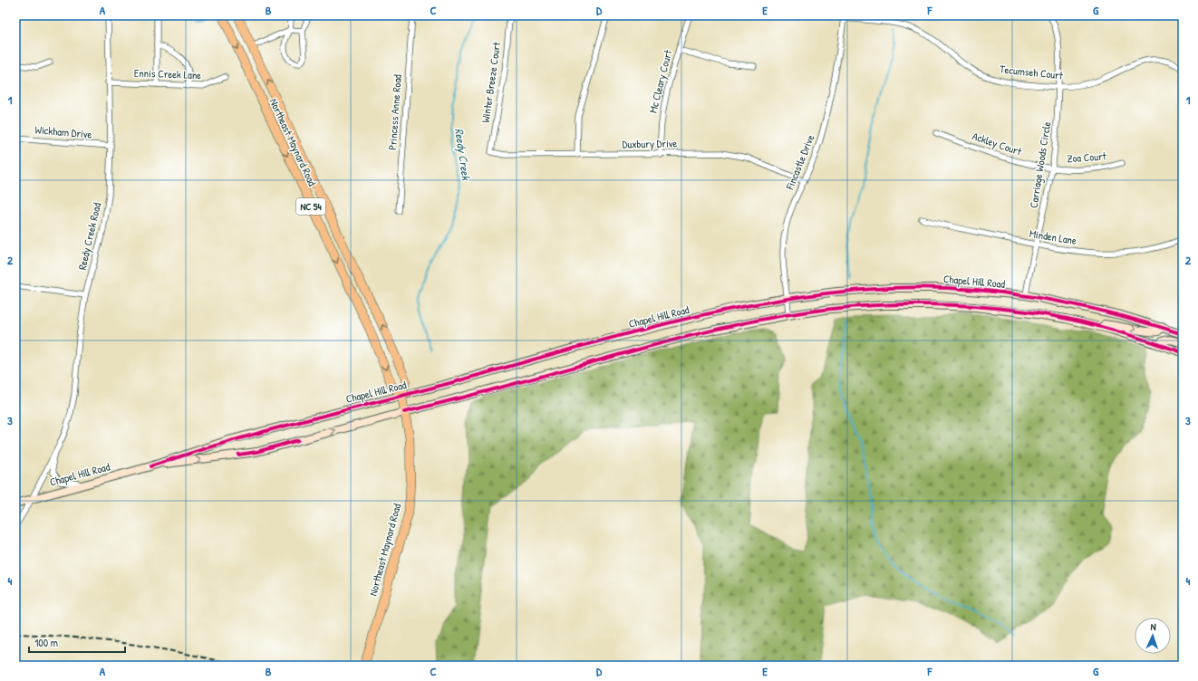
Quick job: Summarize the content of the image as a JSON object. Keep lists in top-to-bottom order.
{
  "streets": {
    "main road": ["Northeast Maynard Road", "NC 54", "Chapel Hill Road"],
    "street": [
      "Tecumseh Court",
      "Ennis Creek Lane",
      "Mc Cleary Court",
      "Winter Breeze Court",
      "Princess Anne Road",
      "Wickham Drive",
      "Duxbury Drive",
      "Ackley Court",
      "Zoa Court",
      "Fincastle Drive",
      "Carriage Woods Circle",
      "Reedy Creek Road",
      "Minden Lane"
    ]
  },
  "crossings": [
    ["Tecumseh Court", "Fincastle Drive"],
    ["Tecumseh Court", "Carriage Woods Circle"],
    ["Ennis Creek Lane", "Reedy Creek Road"],
    ["Mc Cleary Court", "Duxbury Drive"],
    ["Winter Breeze Court", "Duxbury Drive"],
    ["Wickham Drive", "Reedy Creek Road"],
    ["Northeast Maynard Road", "Chapel Hill Road"],
    ["Duxbury Drive", "Fincastle Drive"],
    ["Ackley Court", "Zoa Court"],
    ["Ackley Court", "Carriage Woods Circle"],
    ["Zoa Court", "Carriage Woods Circle"],
    ["Fincastle Drive", "Chapel Hill Road"],
    ["Carriage Woods Circle", "Minden Lane"],
    ["Carriage Woods Circle", "Chapel Hill Road"],
    ["Reedy Creek Road", "Chapel Hill Road"]
  ],
  "water": ["Reedy Creek"],
  "scale_bar": "100 m",
  "north": "top",
  "grid": {
    "columns": [
      "A",
      "B",
      "C",
      "D",
      "E",
      "F",
      "G"
    ],
    "rows": [
      "1",
      "2",
      "3",
      "4"
    ]
  }
}
